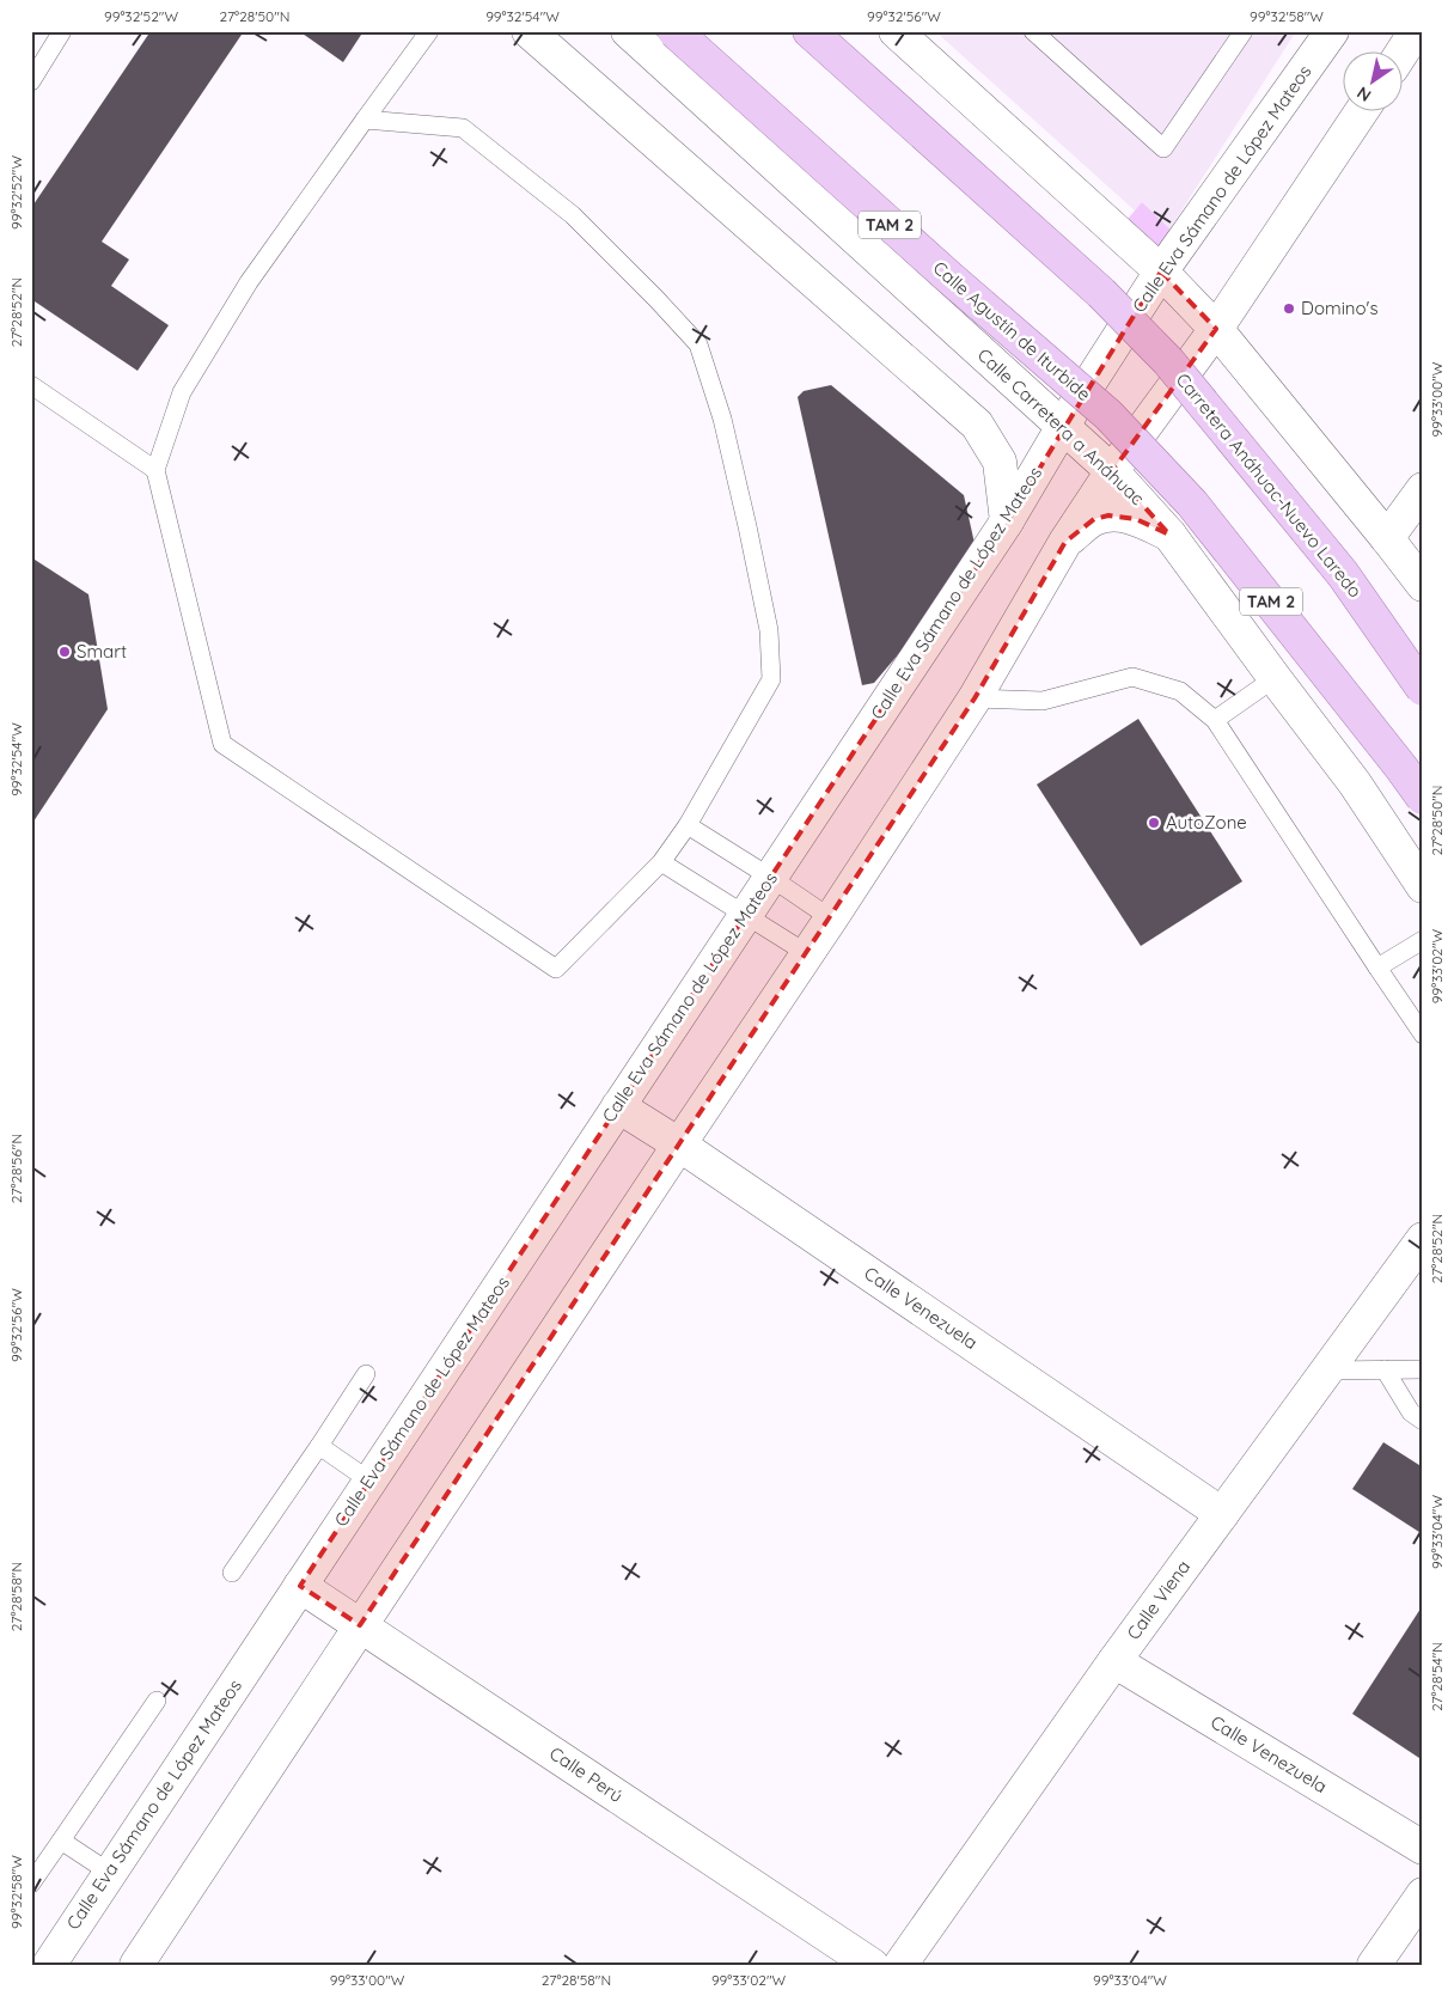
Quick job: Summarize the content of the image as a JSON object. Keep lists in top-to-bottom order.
{
  "streets": {
    "main road": ["TAM 2", "Calle Agustín de Iturbide", "Carretera Anáhuac-Nuevo Laredo"],
    "street": [
      "Calle Eva Sámano de López Mateos",
      "Calle Carretera a Anáhuac",
      "Calle Venezuela",
      "Calle Viena",
      "Calle Perú"
    ]
  },
  "crossings": [
    ["Calle Eva Sámano de López Mateos", "Calle Carretera a Anáhuac"],
    ["Calle Eva Sámano de López Mateos", "Calle Venezuela"],
    ["Calle Eva Sámano de López Mateos", "Calle Perú"],
    ["Calle Agustín de Iturbide", "Calle Carretera a Anáhuac"],
    ["Calle Venezuela", "Calle Viena"]
  ],
  "places": ["Domino's", "Smart", "AutoZone"],
  "north": "bottom left",
  "coordinates": [
    "99°32'52\"W",
    "27°28'50\"N",
    "99°32'54\"W",
    "99°32'56\"W",
    "99°32'58\"W",
    "27°28'52\"N",
    "99°33'00\"W",
    "99°33'02\"W",
    "27°28'56\"N",
    "99°33'04\"W",
    "27°28'58\"N",
    "27°28'54\"N"
  ]
}
